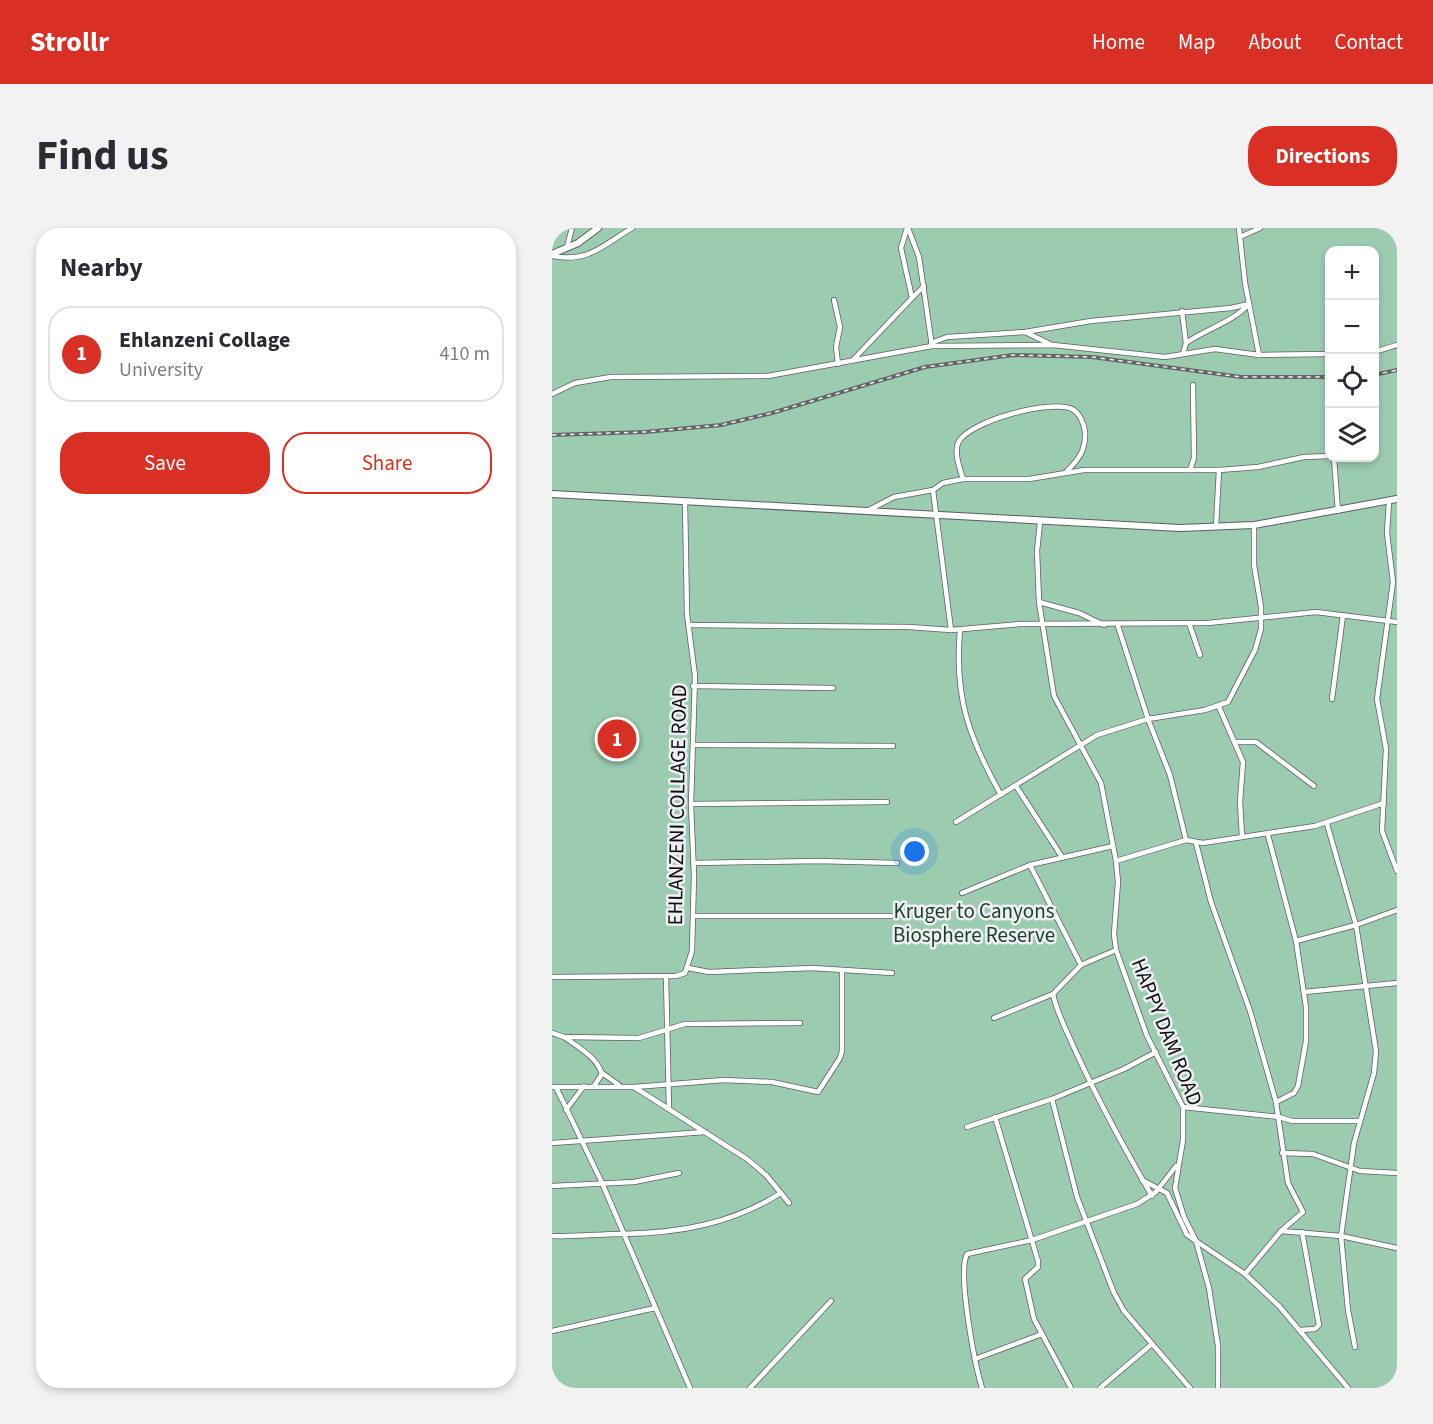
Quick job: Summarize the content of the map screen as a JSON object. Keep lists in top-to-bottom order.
{
  "streets": {
    "street": ["EHLANZENI COLLAGE ROAD", "HAPPY DAM ROAD"]
  },
  "parks": ["Kruger to Canyons Biosphere Reserve"],
  "page": {
    "header": "Strollr",
    "nav": [
      "Home",
      "Map",
      "About",
      "Contact"
    ],
    "title": "Find us",
    "buttons": [
      "Directions",
      ["Save", "Share"]
    ],
    "heading": "Nearby",
    "map_buttons": ["+", "−"],
    "list": [
      {
        "mark": "1",
        "name": "Ehlanzeni Collage",
        "note": "University",
        "value": "410 m"
      }
    ],
    "pins": "1"
  }
}
